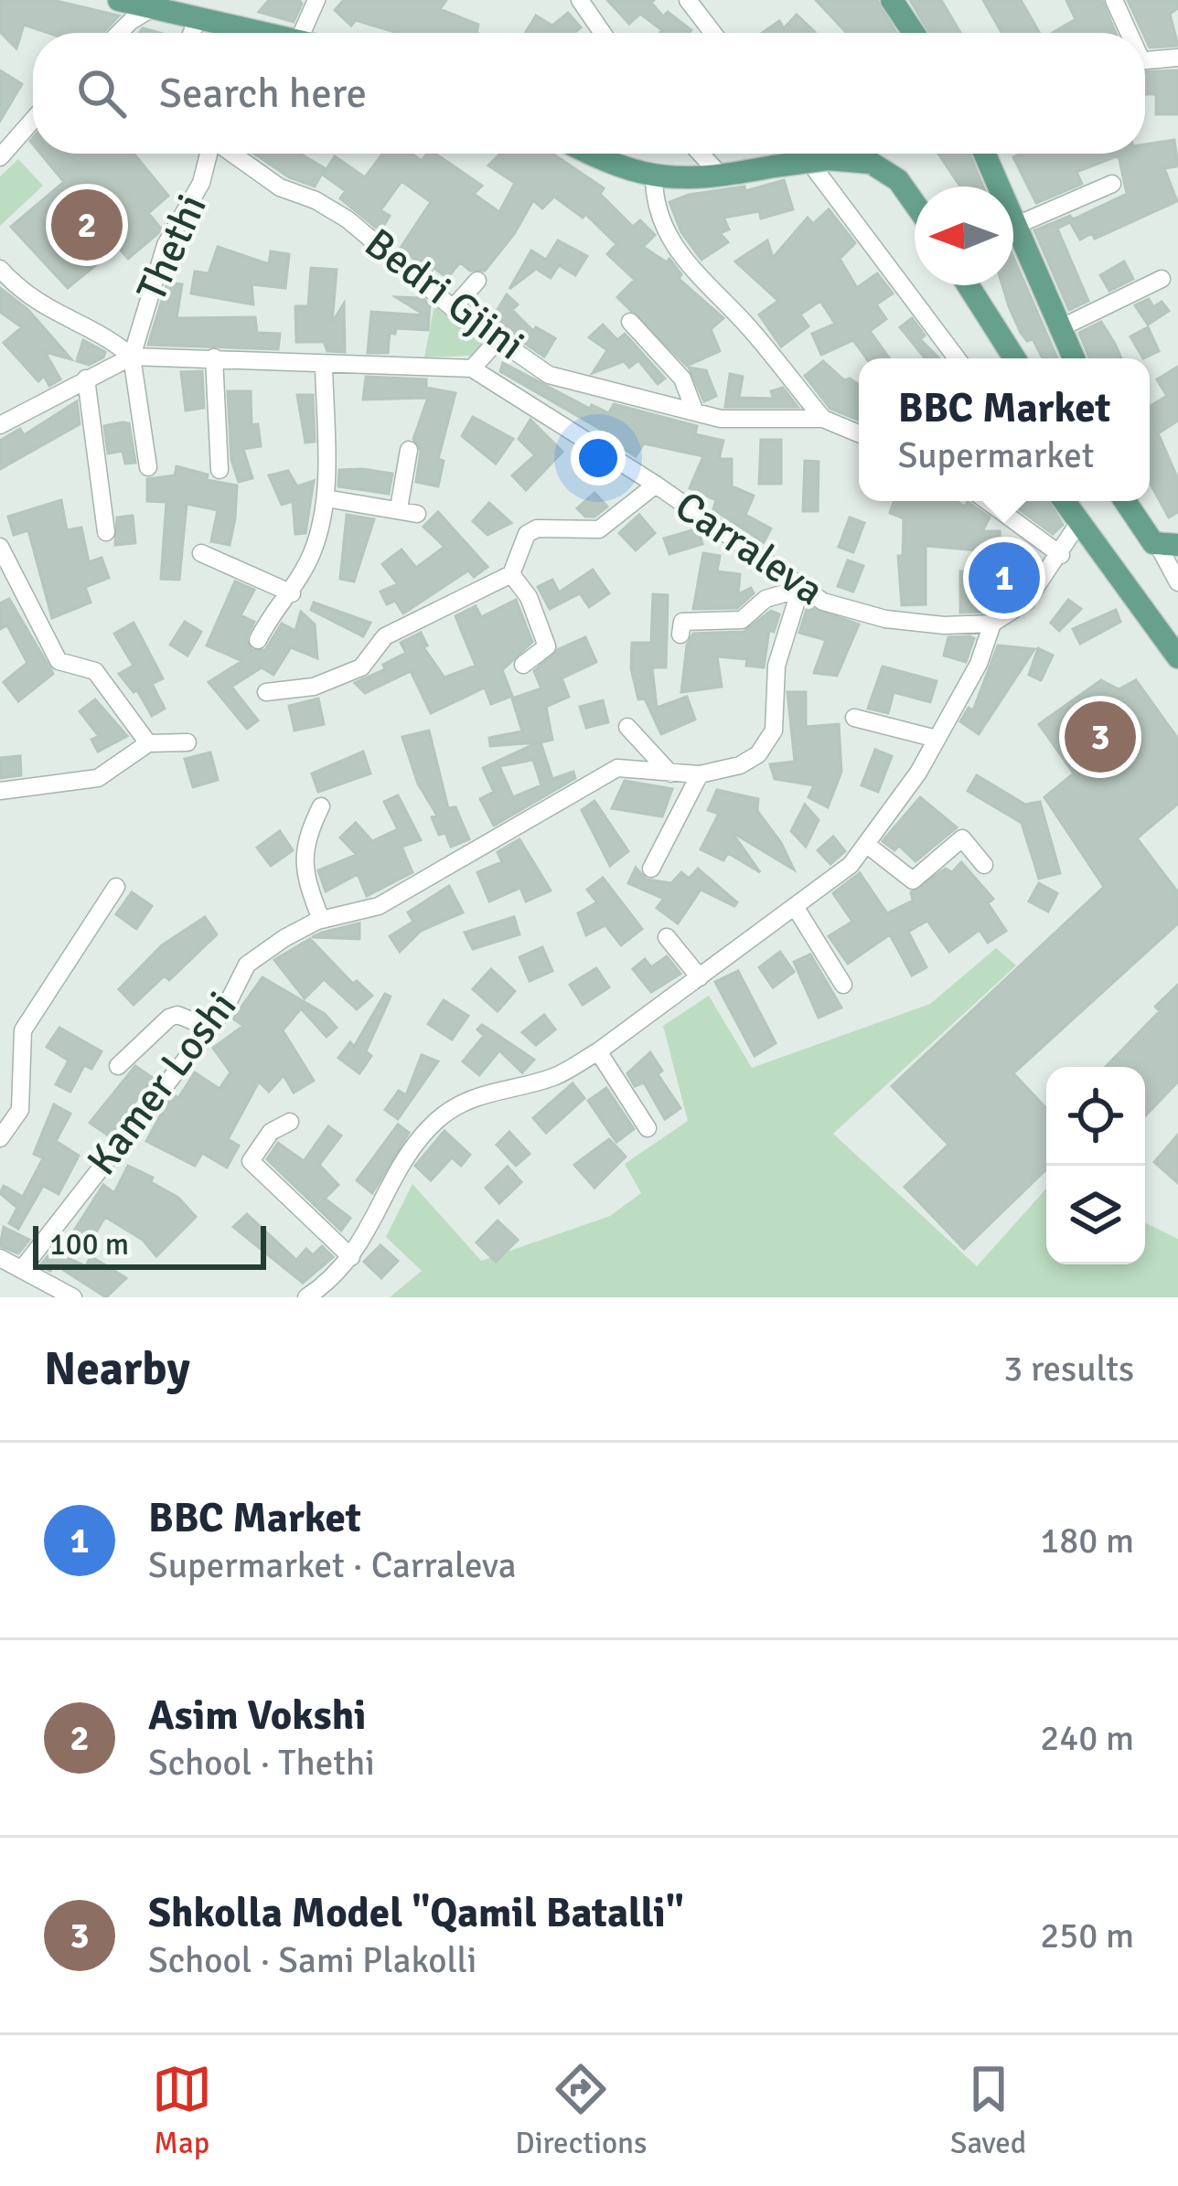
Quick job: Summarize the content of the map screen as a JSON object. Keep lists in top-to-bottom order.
{
  "streets": {
    "street": [
      "Thethi",
      "Bedri Gjini",
      "Carraleva",
      "Kamer Loshi"
    ]
  },
  "crossings": [
    ["Carraleva", "Kamer Loshi"]
  ],
  "scale_bar": "100 m",
  "north": "left",
  "page": {
    "search": "Search here",
    "pins": ["2", "1", "3"],
    "popup": ["BBC Market", "Supermarket"],
    "scale": "100 m",
    "heading": ["Nearby", "3 results"],
    "list": [
      {
        "mark": "1",
        "name": "BBC Market",
        "note": "Supermarket · Carraleva",
        "value": "180 m"
      },
      {
        "mark": "2",
        "name": "Asim Vokshi",
        "note": "School · Thethi",
        "value": "240 m"
      },
      {
        "mark": "3",
        "name": "Shkolla Model \"Qamil Batalli\"",
        "note": "School · Sami Plakolli",
        "value": "250 m"
      }
    ],
    "nav": ["Map", "Directions", "Saved"]
  }
}
